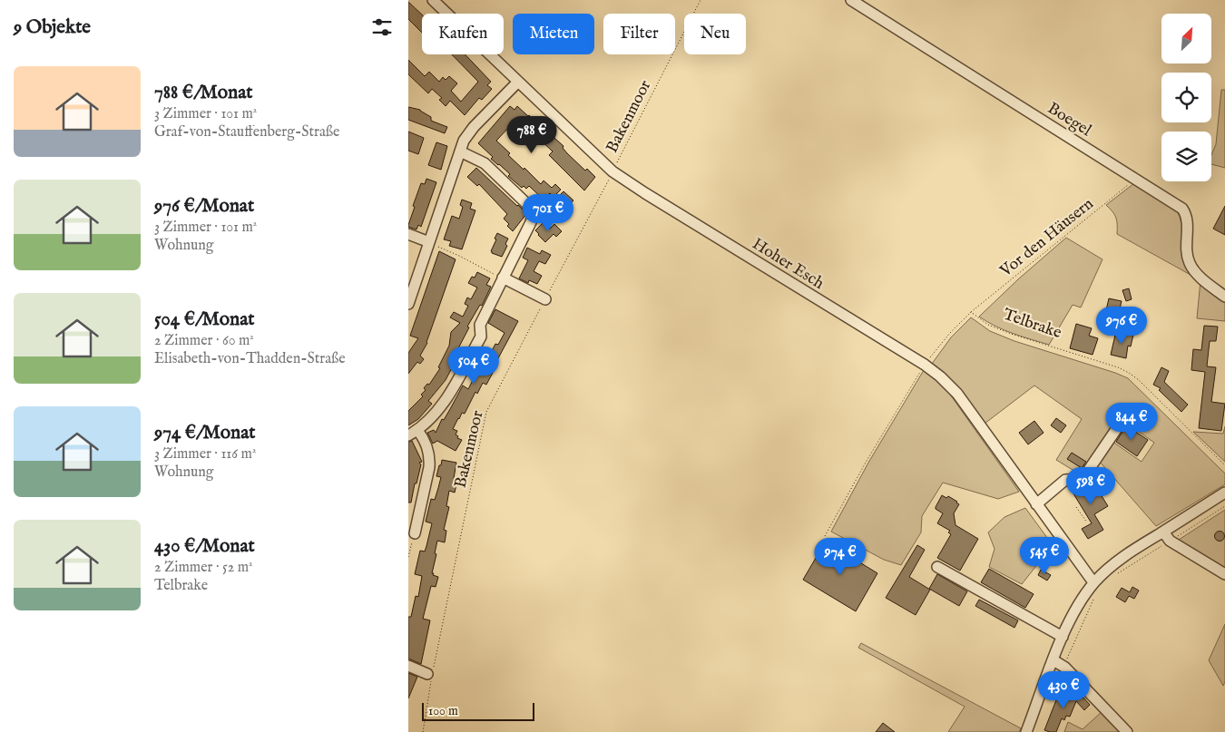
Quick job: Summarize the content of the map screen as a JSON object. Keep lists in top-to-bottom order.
{
  "streets": {
    "street": ["Boegel", "Hoher Esch"],
    "path": ["Bakenmoor", "Vor den Häusern", "Telbrake"]
  },
  "crossings": [
    ["Bakenmoor", "Hoher Esch"],
    ["Boegel", "Vor den Häusern"],
    ["Vor den Häusern", "Telbrake"]
  ],
  "scale_bar": "100 m",
  "north": "top right",
  "page": {
    "heading": "9 Objekte",
    "chip": [
      "Kaufen",
      "Mieten",
      "Filter",
      "Neu"
    ],
    "list": [
      {
        "name": "788 €/Monat",
        "note": "3 Zimmer · 101 m² · Graf-von-Stauffenberg-Straße"
      },
      {
        "name": "976 €/Monat",
        "note": "3 Zimmer · 101 m² · Wohnung"
      },
      {
        "name": "504 €/Monat",
        "note": "2 Zimmer · 60 m² · Elisabeth-von-Thadden-Straße"
      },
      {
        "name": "974 €/Monat",
        "note": "3 Zimmer · 116 m² · Wohnung"
      },
      {
        "name": "430 €/Monat",
        "note": "2 Zimmer · 52 m² · Telbrake"
      }
    ],
    "price": [
      "788 €",
      "701 €",
      "976 €",
      "504 €",
      "844 €",
      "598 €",
      "545 €",
      "974 €",
      "430 €"
    ],
    "scale": "100 m"
  }
}
